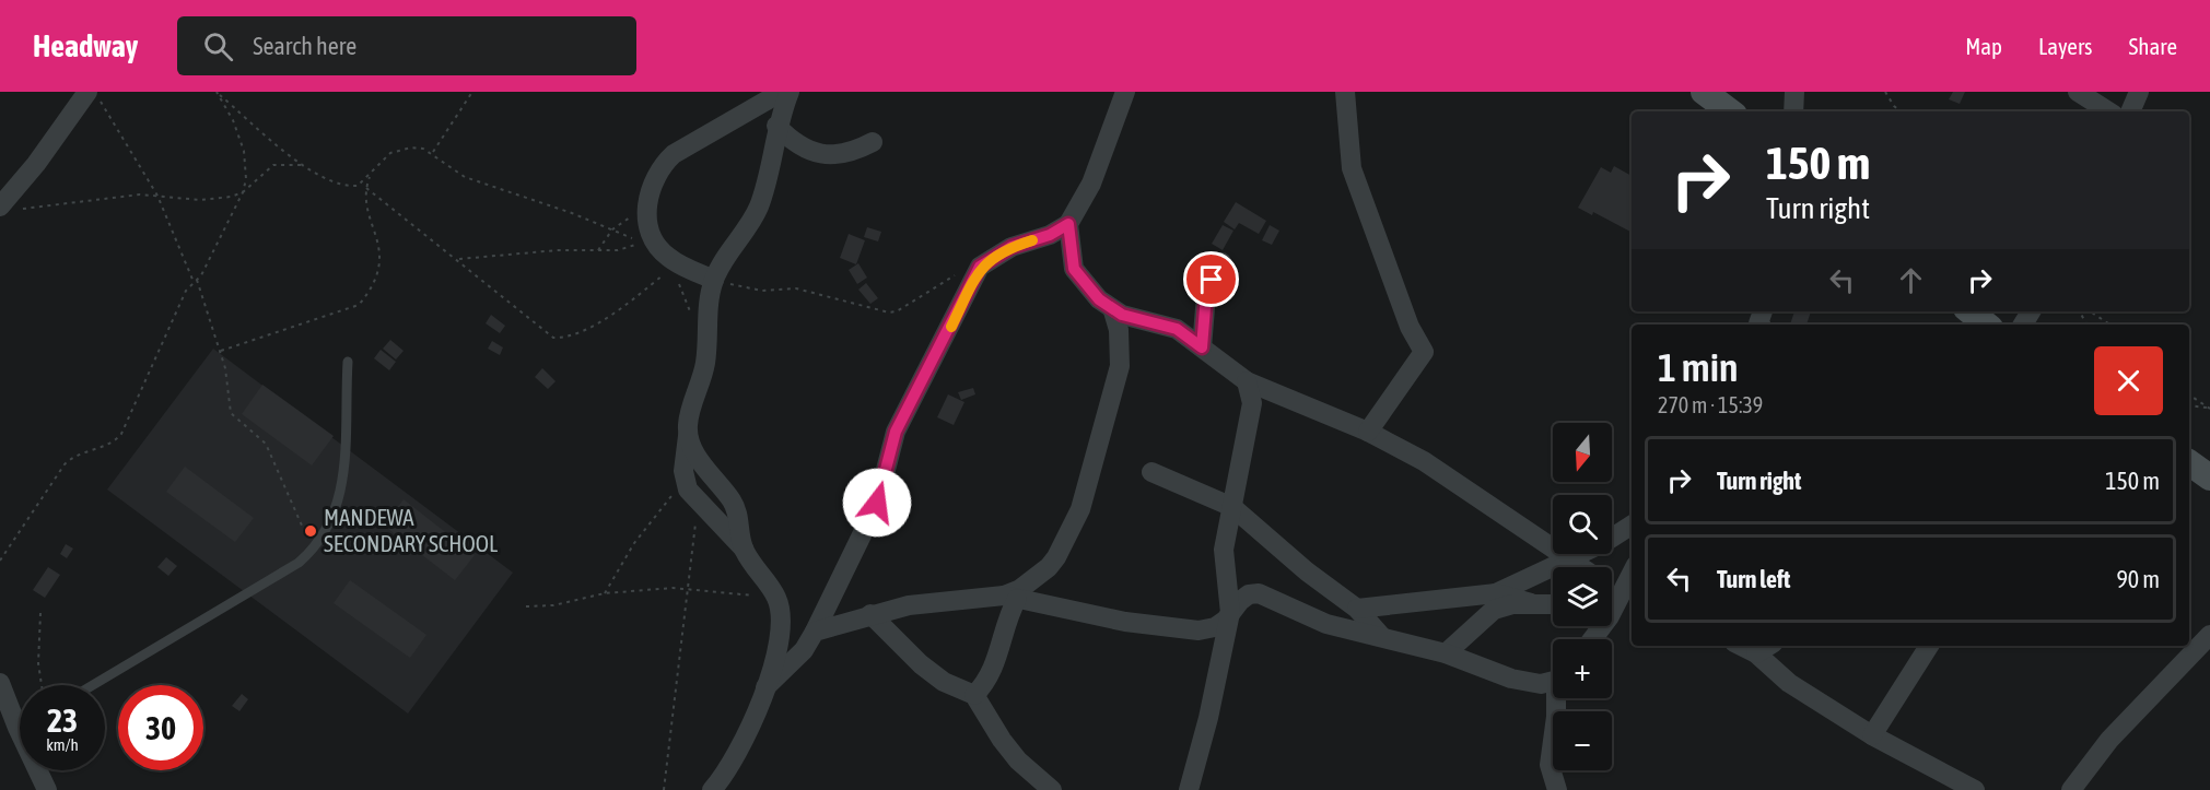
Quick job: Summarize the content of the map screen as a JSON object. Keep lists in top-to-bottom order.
{
  "places": ["MANDEWA SECONDARY SCHOOL"],
  "north": "bottom",
  "page": {
    "header": "Headway",
    "search": "Search here",
    "nav": ["Map", "Layers", "Share"],
    "turn": ["150 m", "Turn right"],
    "heading": ["1 min", "270 m · 15:39"],
    "map_buttons": ["+", "−"],
    "list": [
      {
        "name": "Turn right",
        "value": "150 m"
      },
      {
        "name": "Turn left",
        "value": "90 m"
      }
    ],
    "speed": "23 km/h",
    "limit": "30"
  }
}
